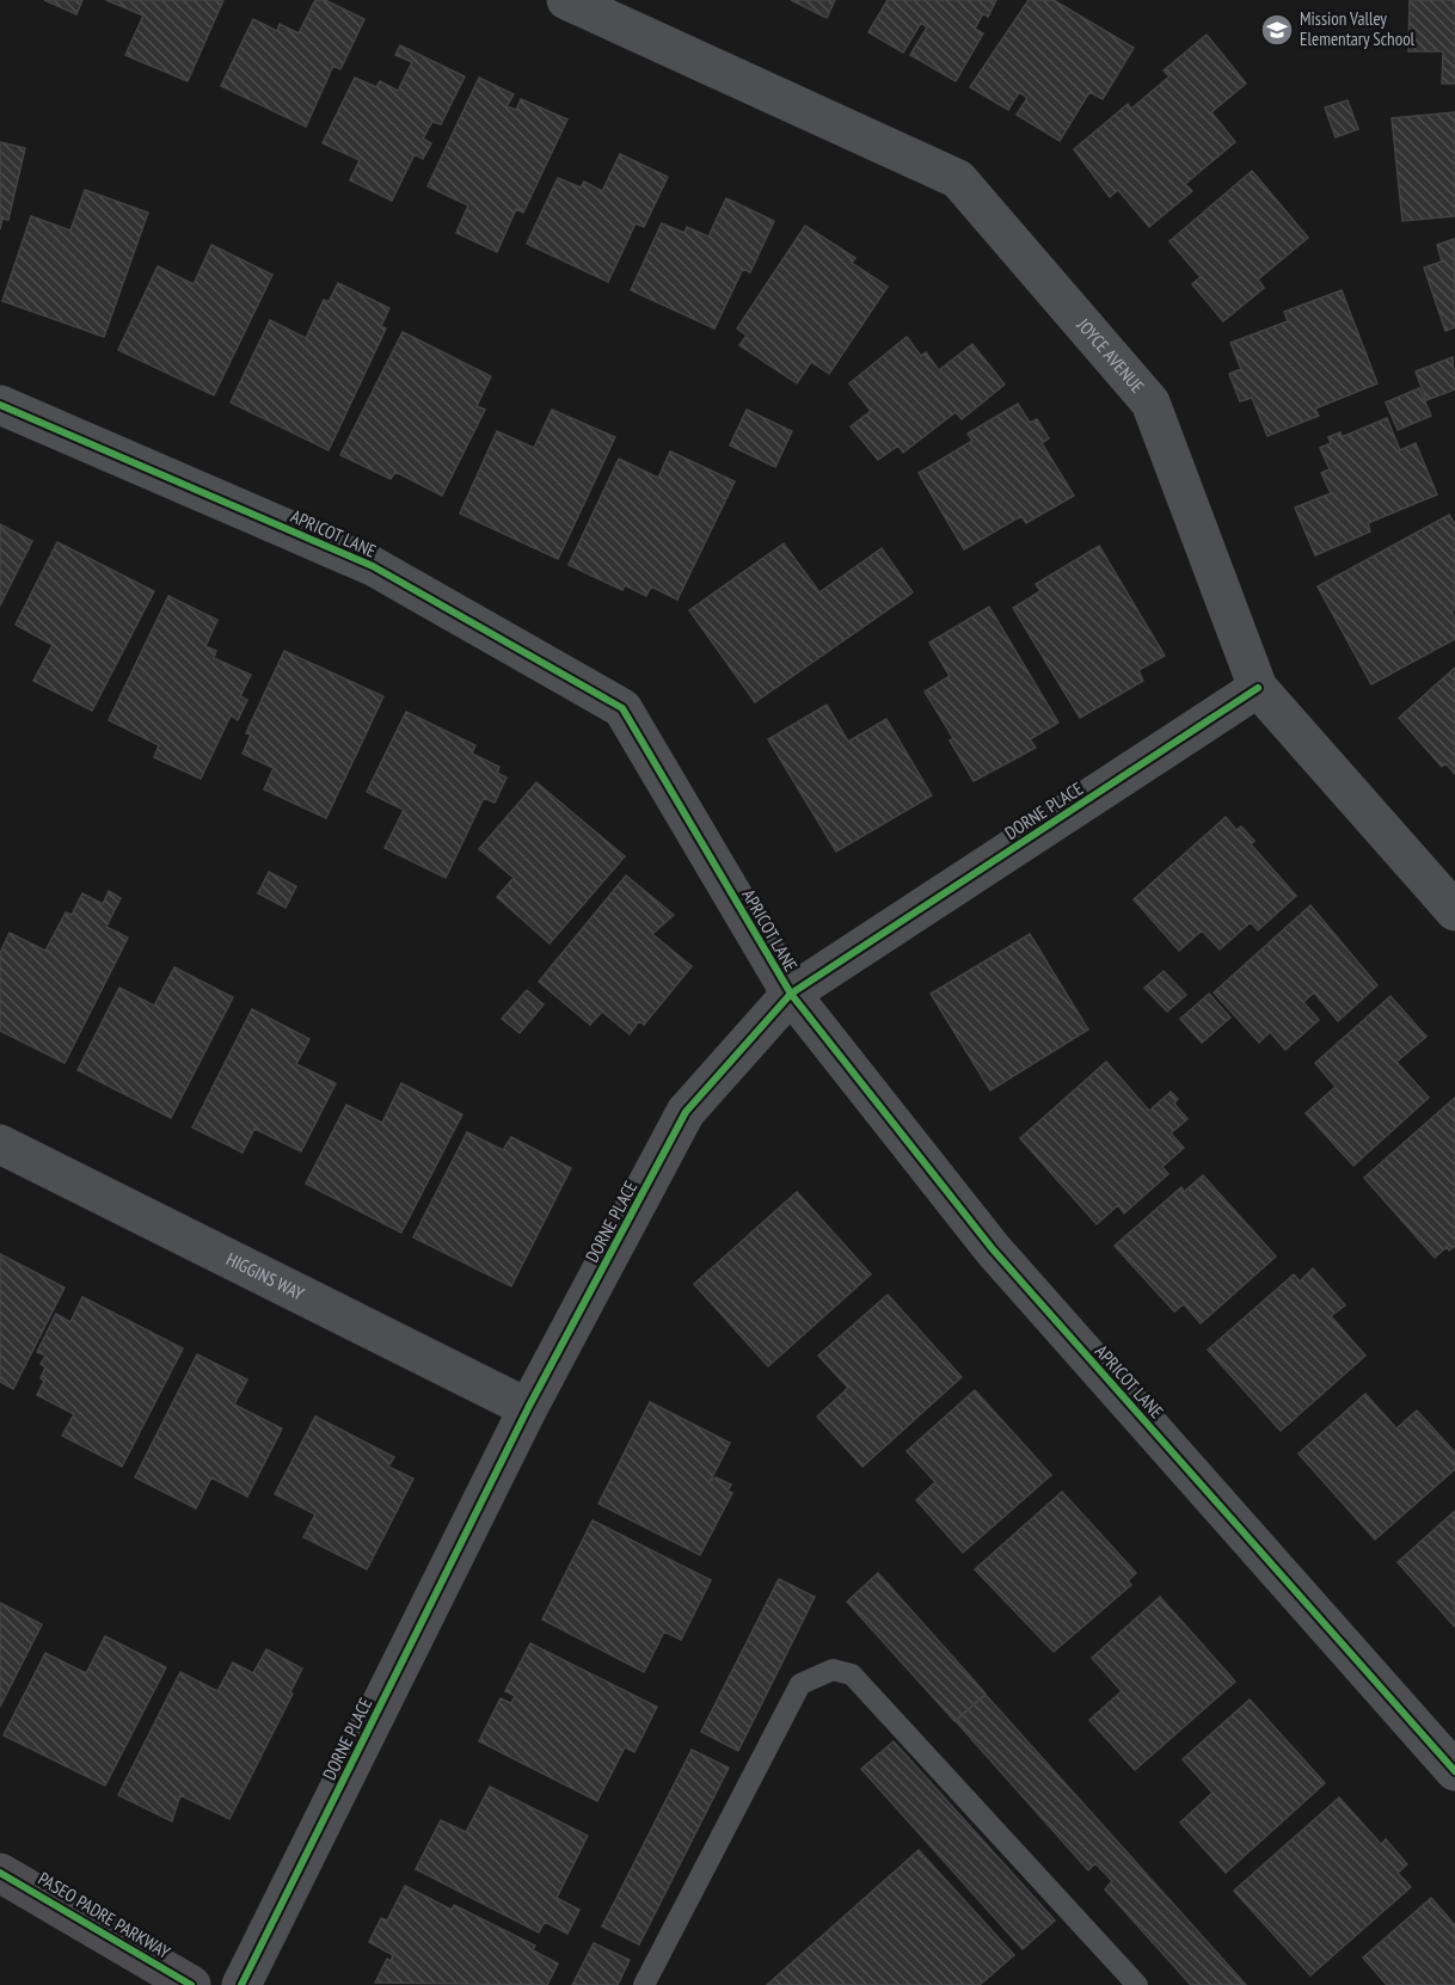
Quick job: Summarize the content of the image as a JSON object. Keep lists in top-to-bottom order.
{
  "streets": {
    "main road": ["PASEO PADRE PARKWAY"],
    "street": [
      "JOYCE AVENUE",
      "APRICOT LANE",
      "DORNE PLACE",
      "HIGGINS WAY"
    ]
  },
  "crossings": [
    ["JOYCE AVENUE", "DORNE PLACE"],
    ["APRICOT LANE", "DORNE PLACE"],
    ["DORNE PLACE", "HIGGINS WAY"]
  ],
  "places": {
    "school or university": ["Mission Valley Elementary School"]
  }
}
